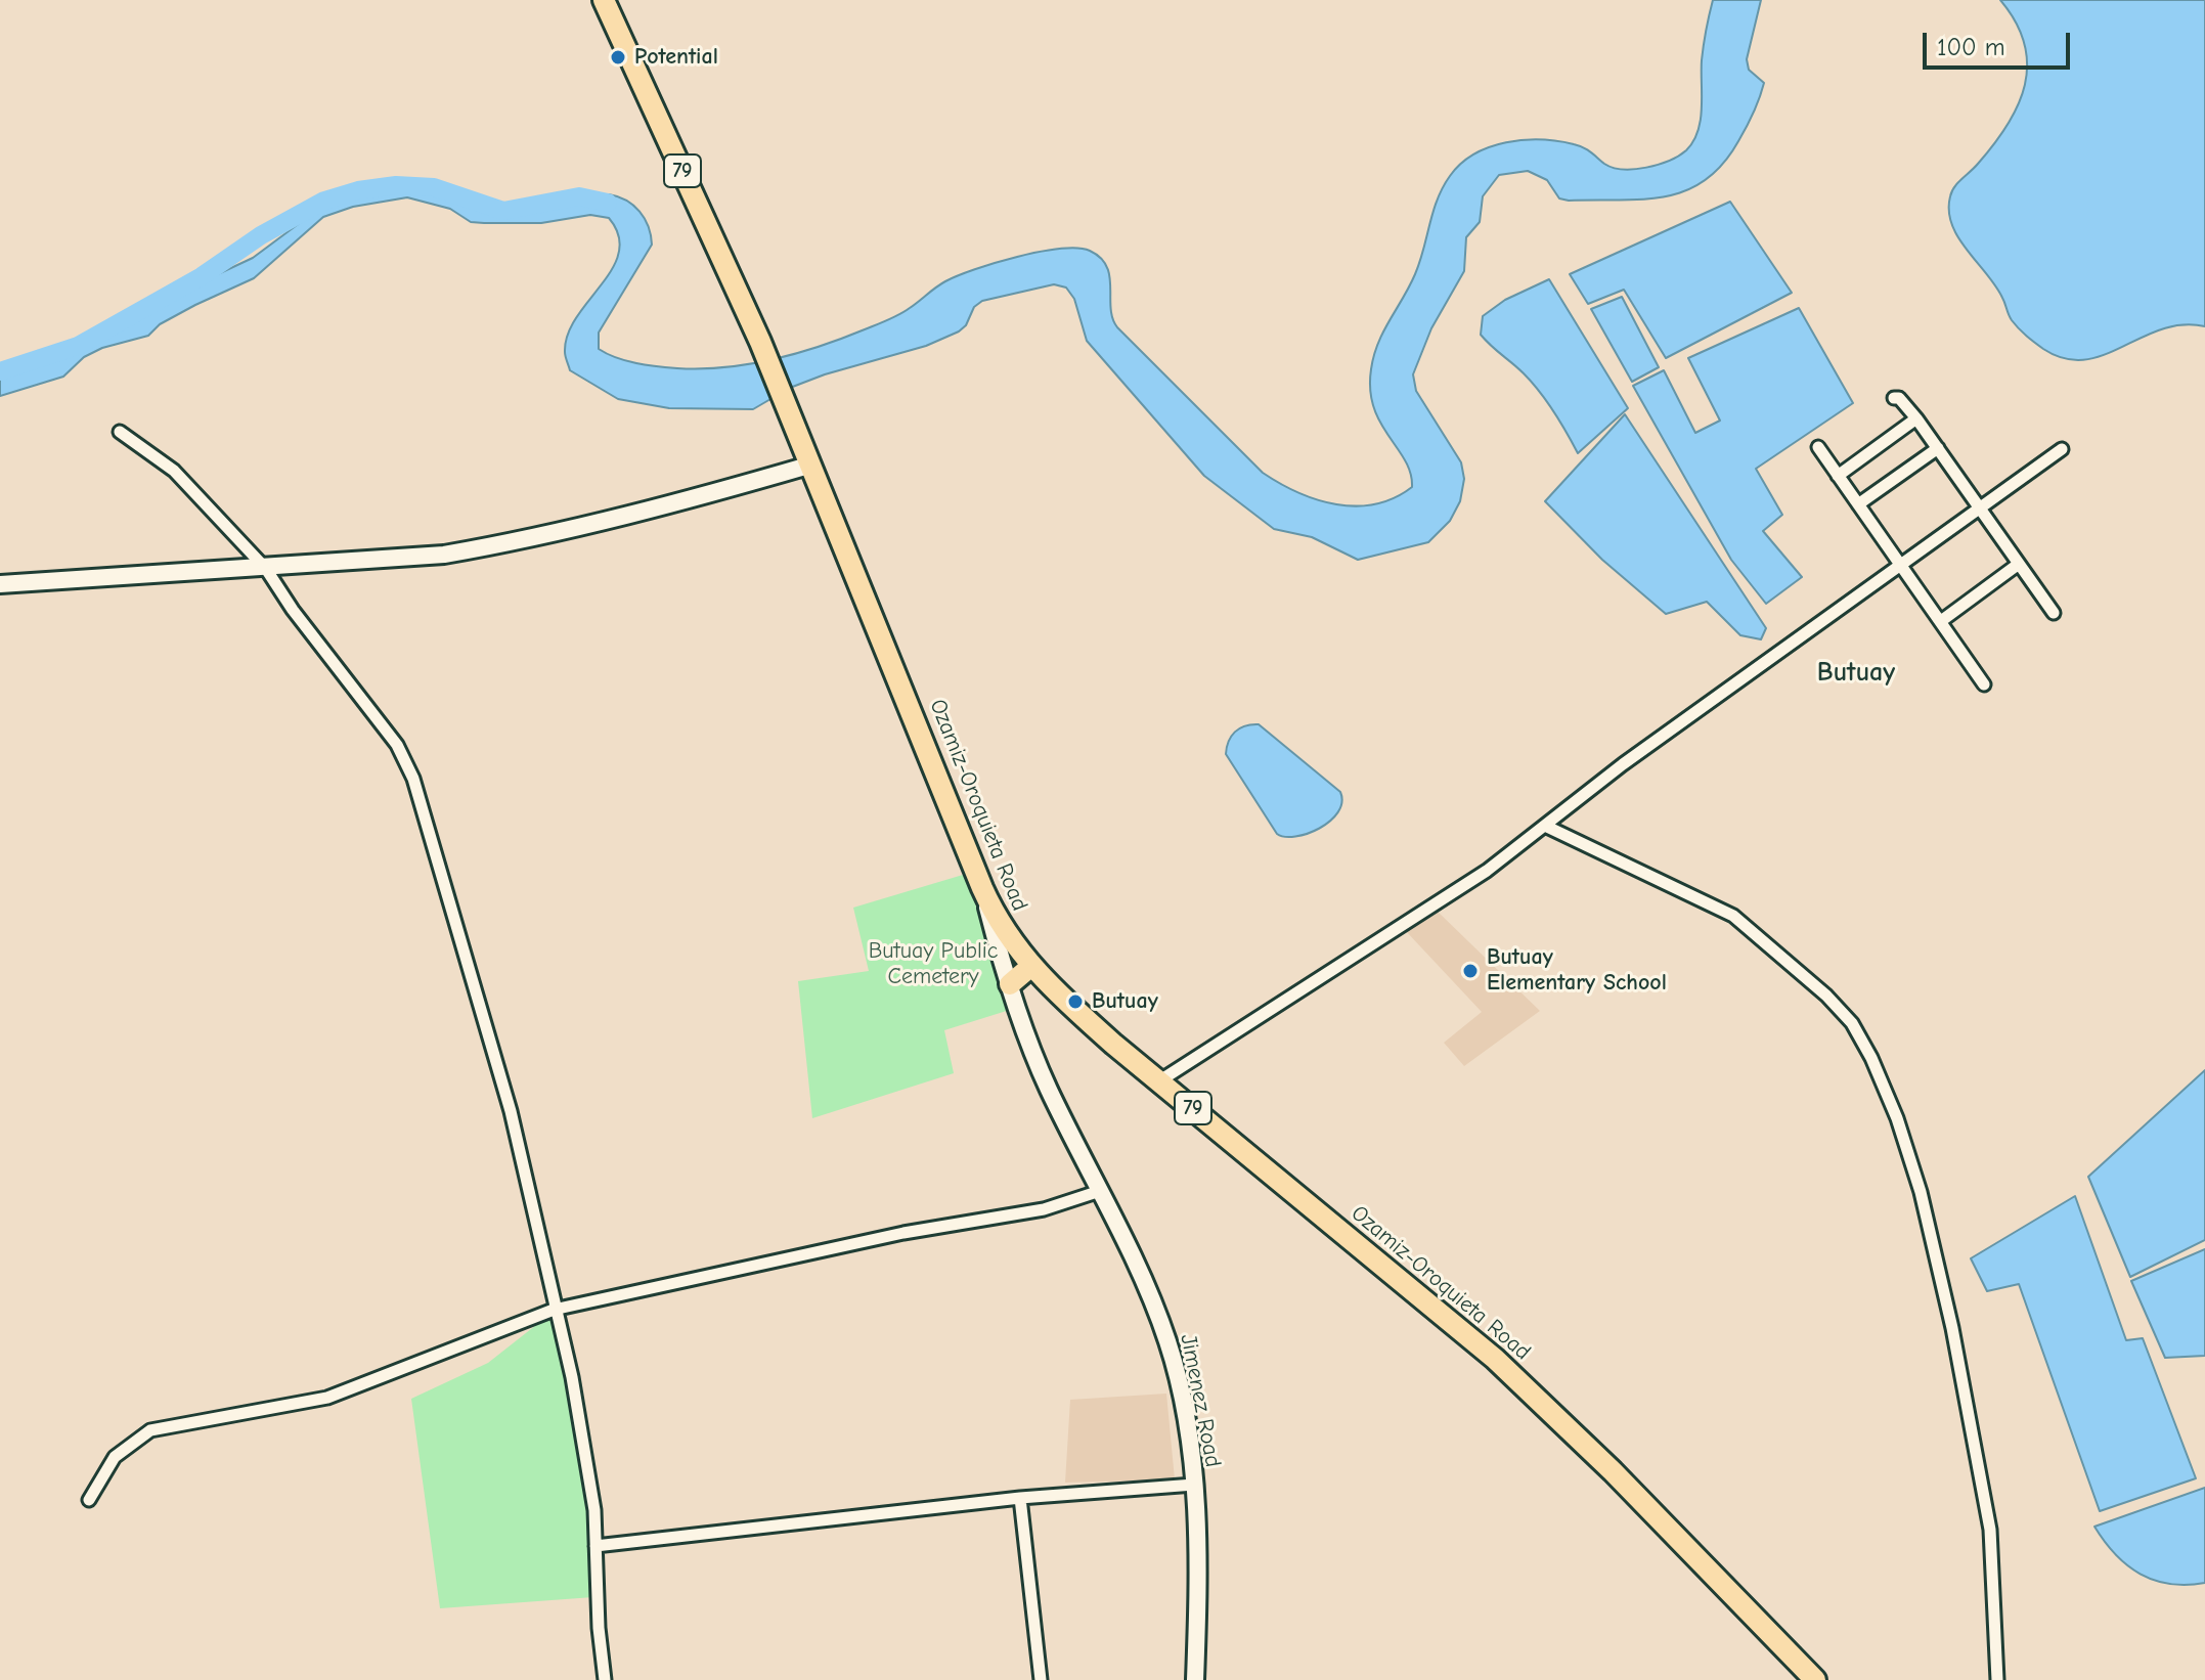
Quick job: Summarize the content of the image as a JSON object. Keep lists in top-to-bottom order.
{
  "streets": {
    "highway": ["79", "Ozamiz-Oroquieta Road"],
    "main road": ["Jimenez Road"]
  },
  "crossings": [
    ["Ozamiz-Oroquieta Road", "Jimenez Road"]
  ],
  "districts": ["Butuay"],
  "parks": ["Butuay Public Cemetery"],
  "places": ["Potential", "Butuay Elementary School", "Butuay"],
  "scale_bar": "100 m"
}
